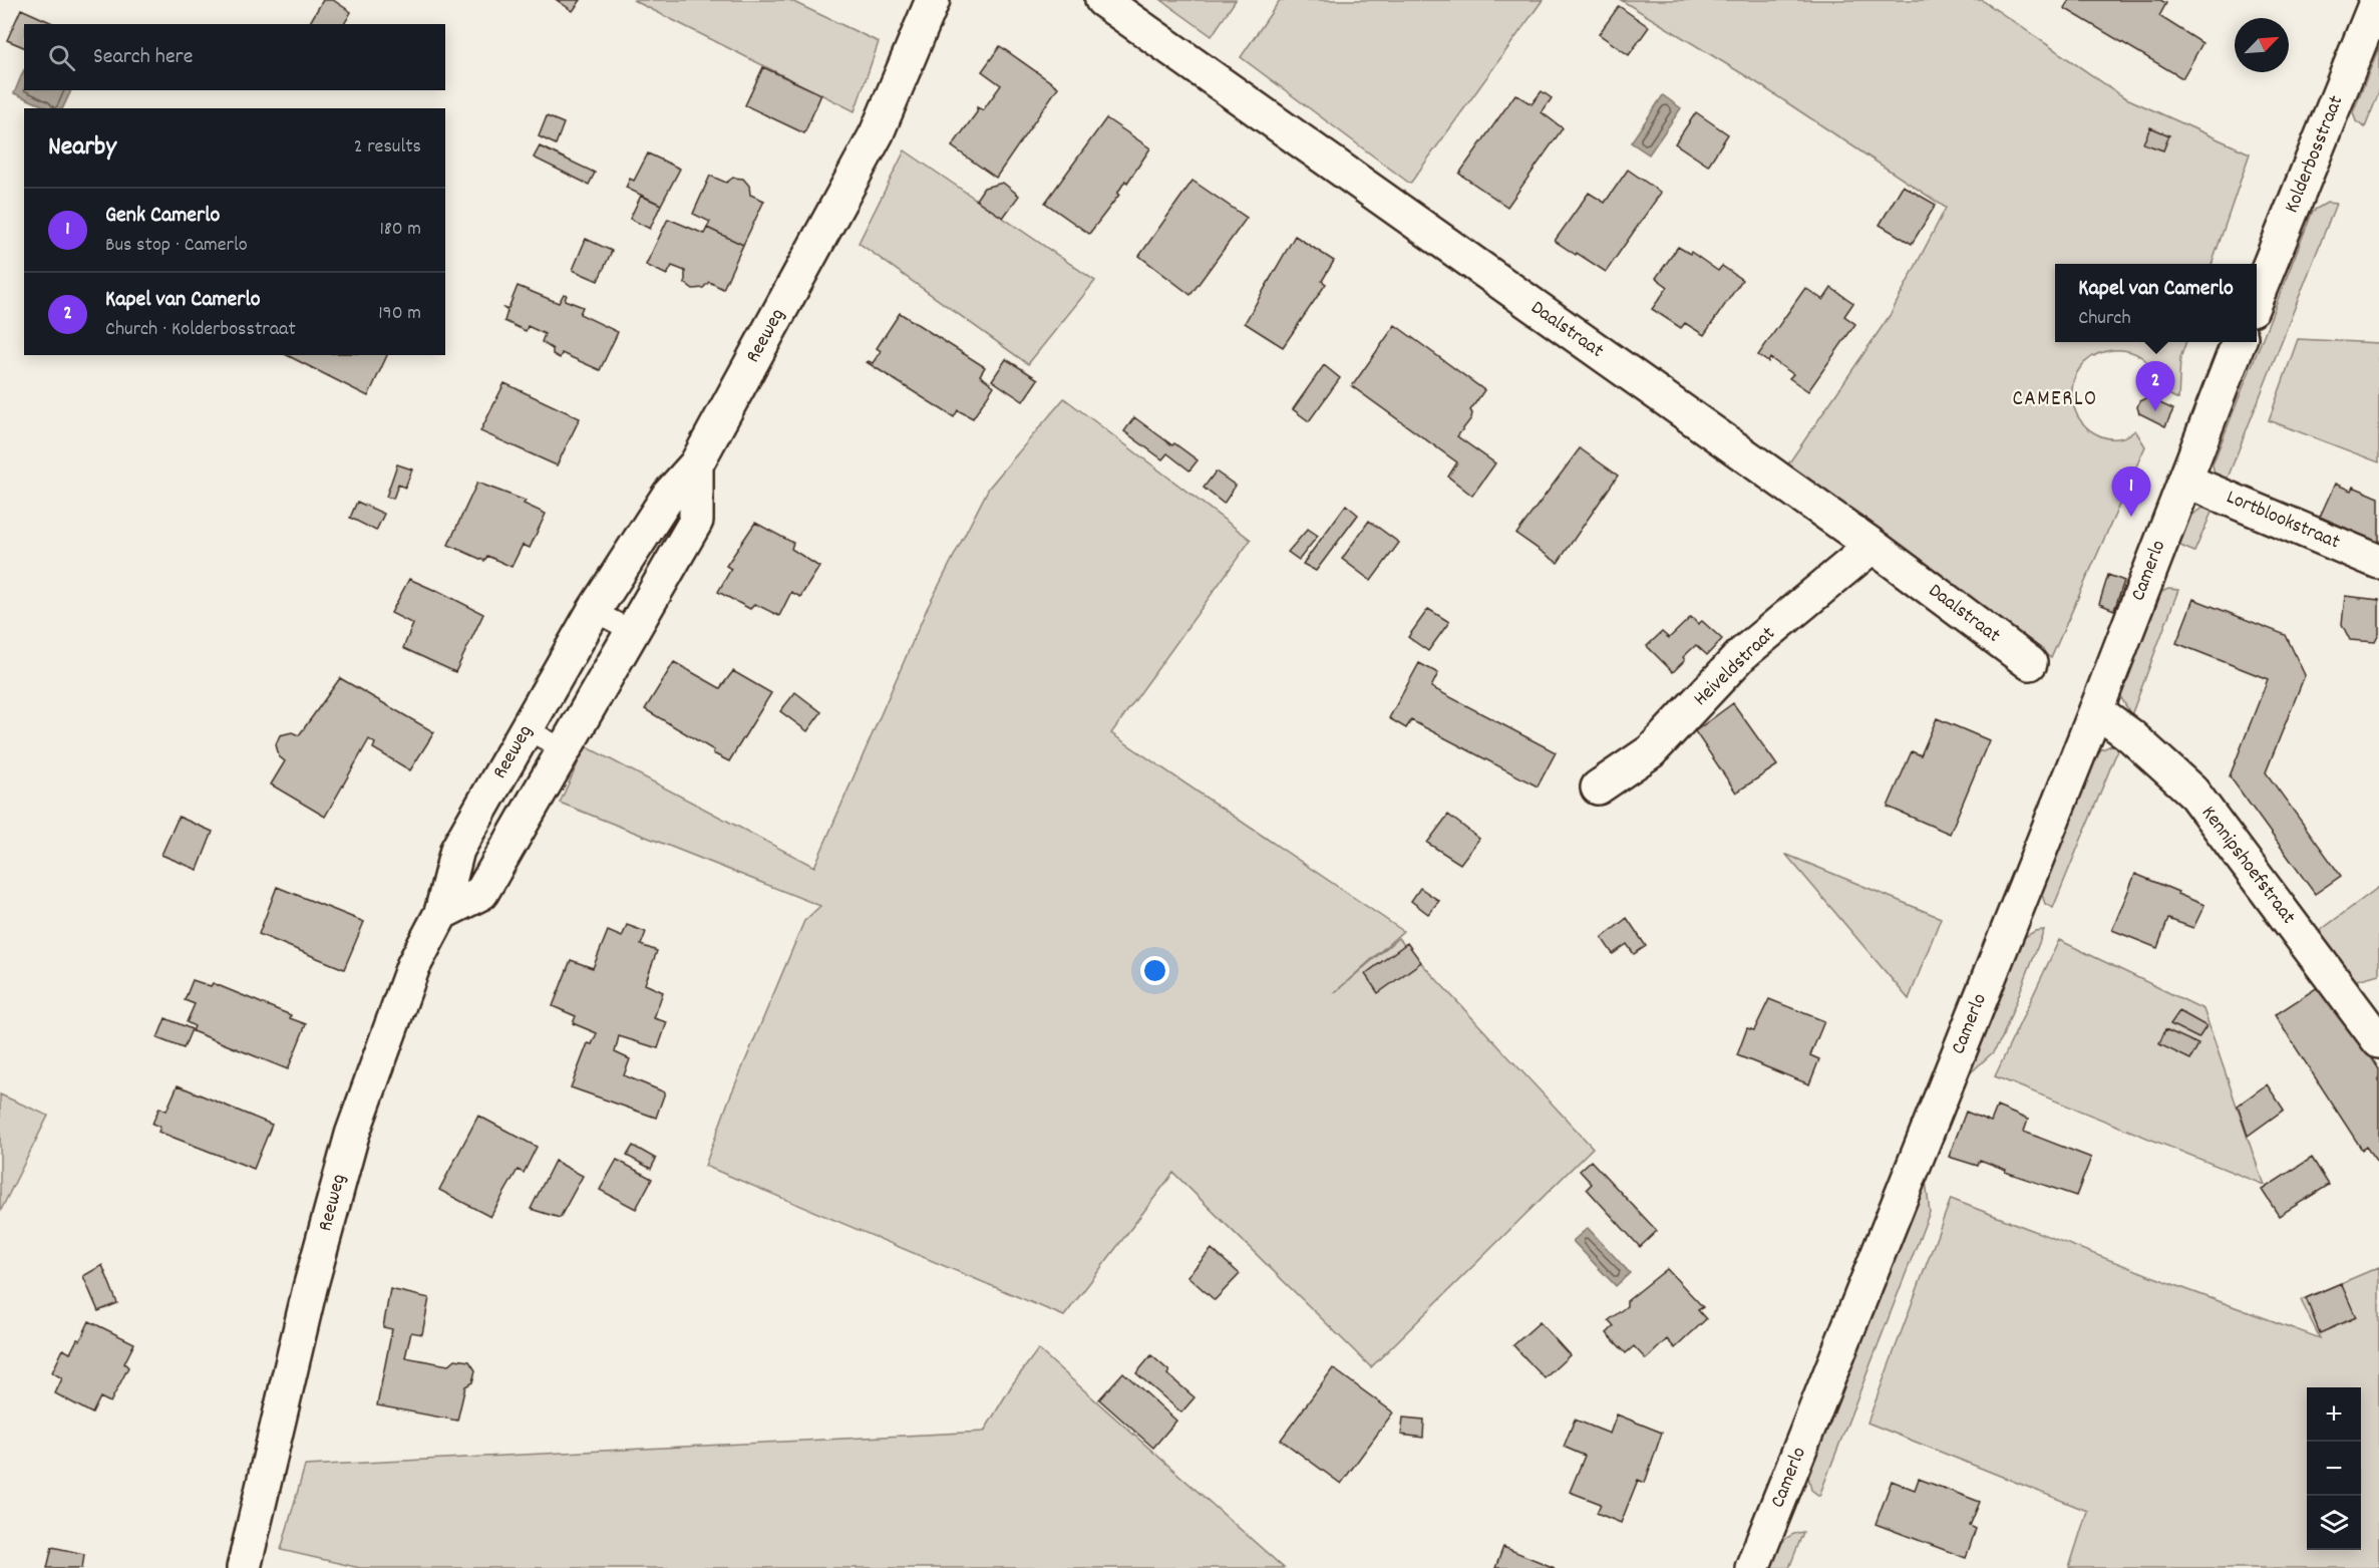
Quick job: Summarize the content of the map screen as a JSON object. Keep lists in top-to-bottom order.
{
  "streets": {
    "street": [
      "Kolderbosstraat",
      "Daalstraat",
      "Reeweg",
      "Lortblookstraat",
      "Camerlo",
      "Heiveldstraat",
      "Kennipshoefstraat"
    ]
  },
  "crossings": [
    ["Daalstraat", "Heiveldstraat"],
    ["Lortblookstraat", "Camerlo"],
    ["Camerlo", "Kennipshoefstraat"]
  ],
  "districts": ["CAMERLO"],
  "north": "top right",
  "page": {
    "search": "Search here",
    "heading": ["Nearby", "2 results"],
    "list": [
      {
        "mark": "1",
        "name": "Genk Camerlo",
        "note": "Bus stop · Camerlo",
        "value": "180 m"
      },
      {
        "mark": "2",
        "name": "Kapel van Camerlo",
        "note": "Church · Kolderbosstraat",
        "value": "190 m"
      }
    ],
    "popup": ["Kapel van Camerlo", "Church"],
    "pins": ["2", "1"],
    "map_buttons": ["+", "−"]
  }
}
